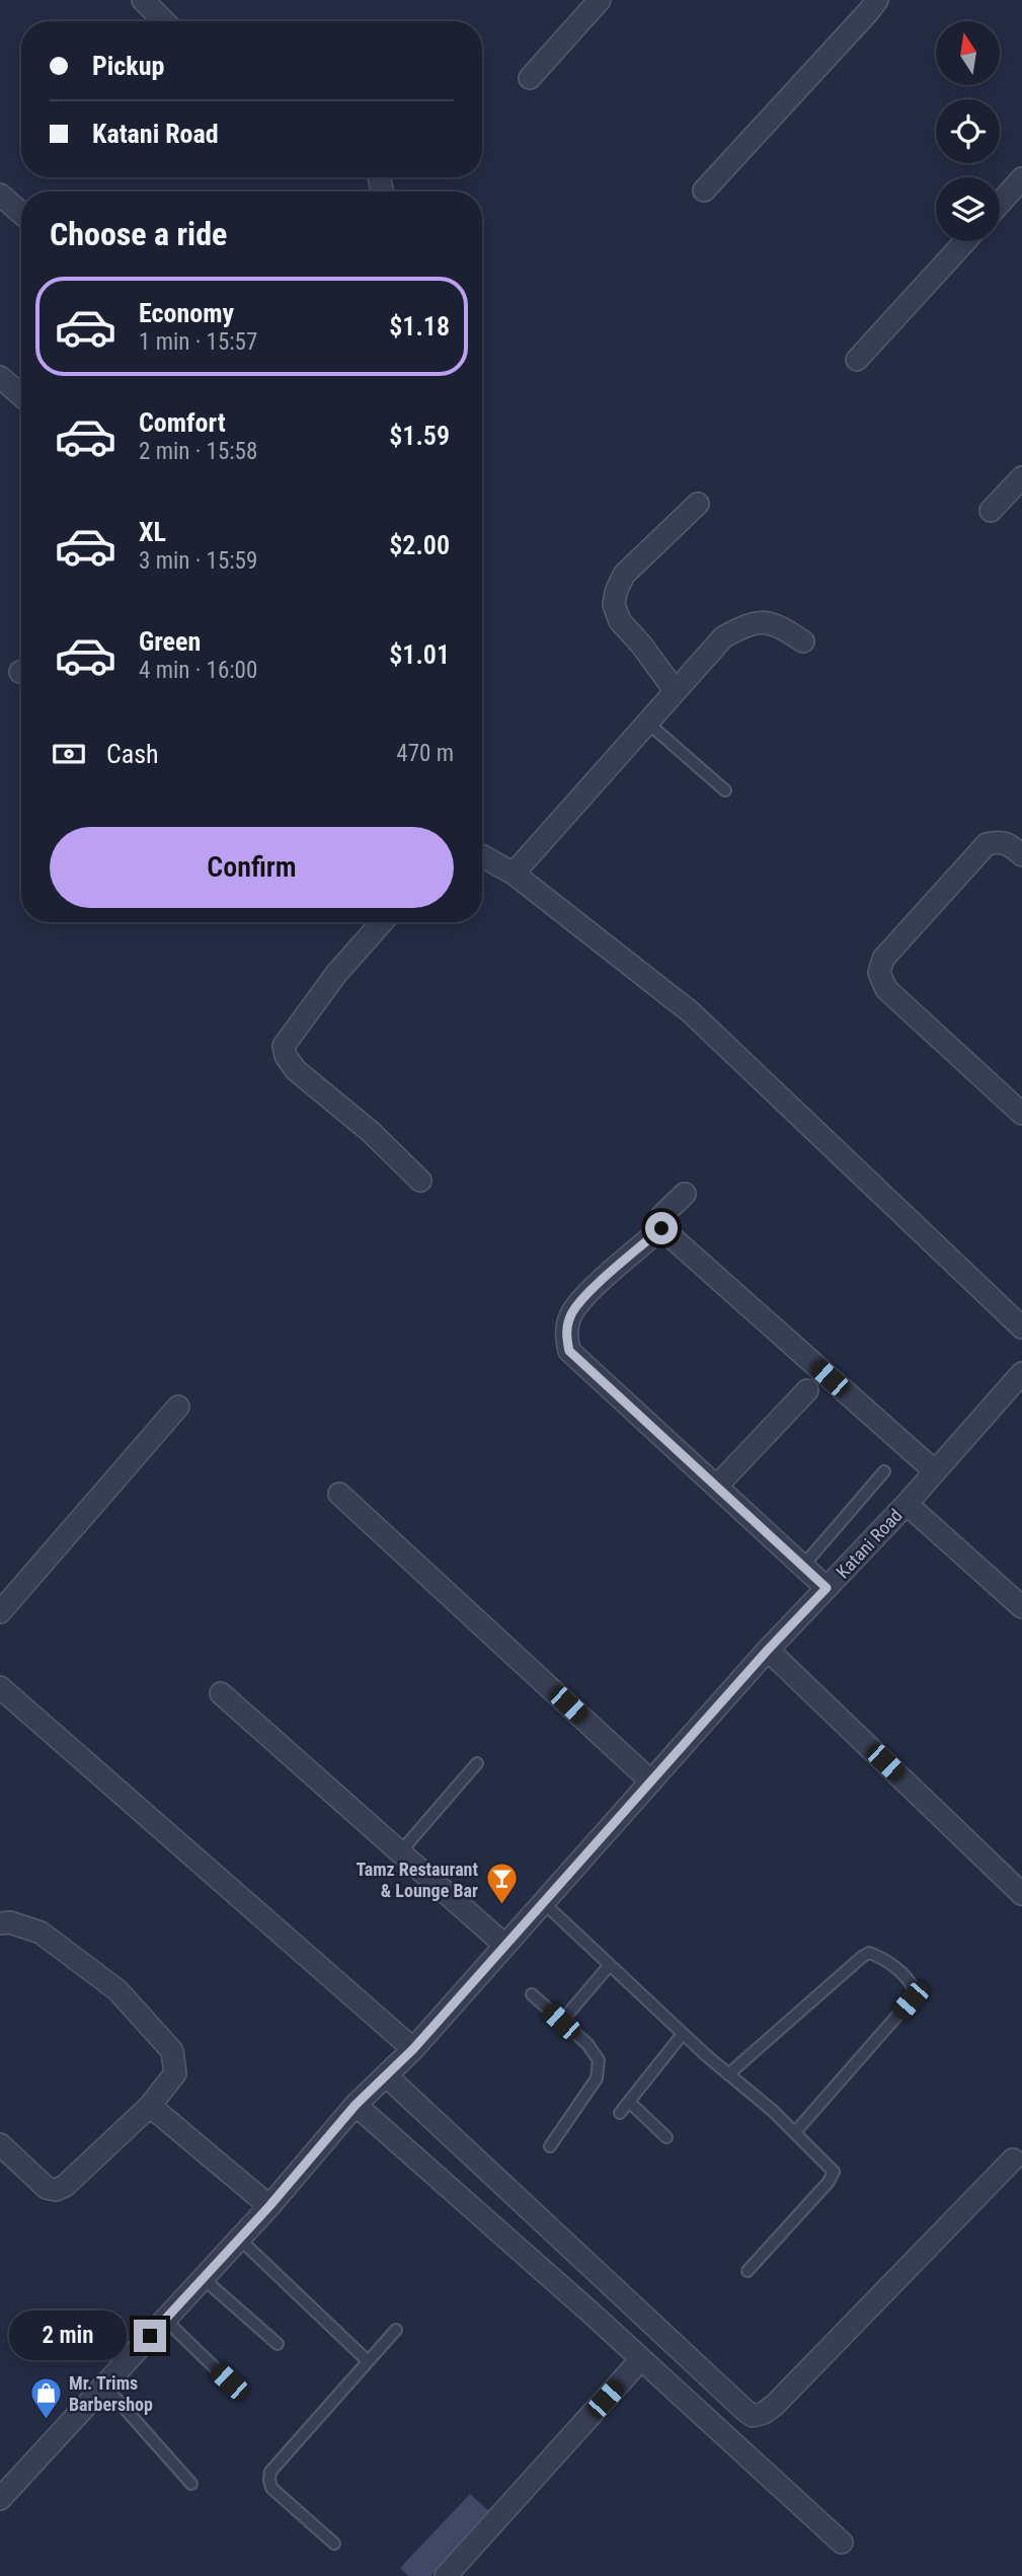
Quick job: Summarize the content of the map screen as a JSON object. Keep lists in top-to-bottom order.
{
  "streets": {
    "street": ["Katani Road"]
  },
  "places": {
    "bar": ["Tamz Restaurant & Lounge Bar"],
    "shop": ["Mr. Trims Barbershop"]
  },
  "north": "top",
  "page": {
    "banner": ["Pickup", "Katani Road"],
    "heading": "Choose a ride",
    "list": [
      {
        "name": "Economy",
        "note": "1 min · 15:57",
        "value": "$1.18"
      },
      {
        "name": "Comfort",
        "note": "2 min · 15:58",
        "value": "$1.59"
      },
      {
        "name": "XL",
        "note": "3 min · 15:59",
        "value": "$2.00"
      },
      {
        "name": "Green",
        "note": "4 min · 16:00",
        "value": "$1.01"
      }
    ],
    "pay": ["Cash", "470 m"],
    "buttons": "Confirm",
    "bubble": "2 min"
  }
}
